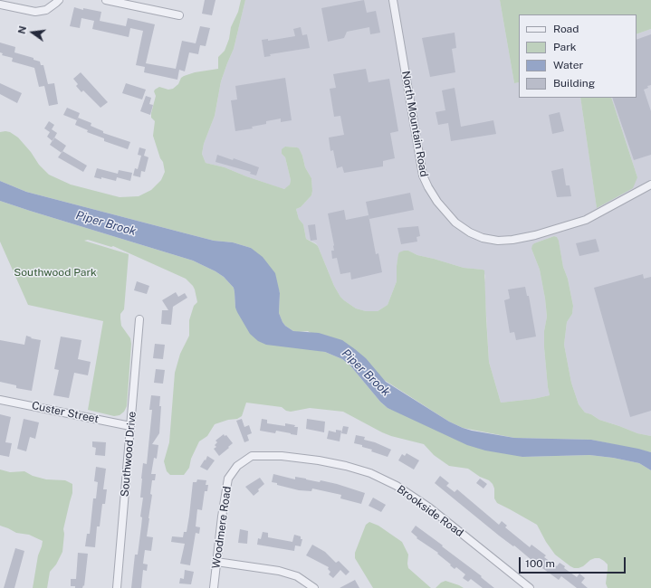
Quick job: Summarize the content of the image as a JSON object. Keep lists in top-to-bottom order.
{
  "streets": {
    "street": [
      "North Mountain Road",
      "Custer Street",
      "Southwood Drive",
      "Brookside Road",
      "Woodmere Road"
    ]
  },
  "crossings": [
    ["Custer Street", "Southwood Drive"],
    ["Brookside Road", "Woodmere Road"]
  ],
  "water": ["Piper Brook"],
  "parks": ["Southwood Park"],
  "legend": [
    "Road",
    "Park",
    "Water",
    "Building"
  ],
  "scale_bar": "100 m",
  "north": "left"
}
